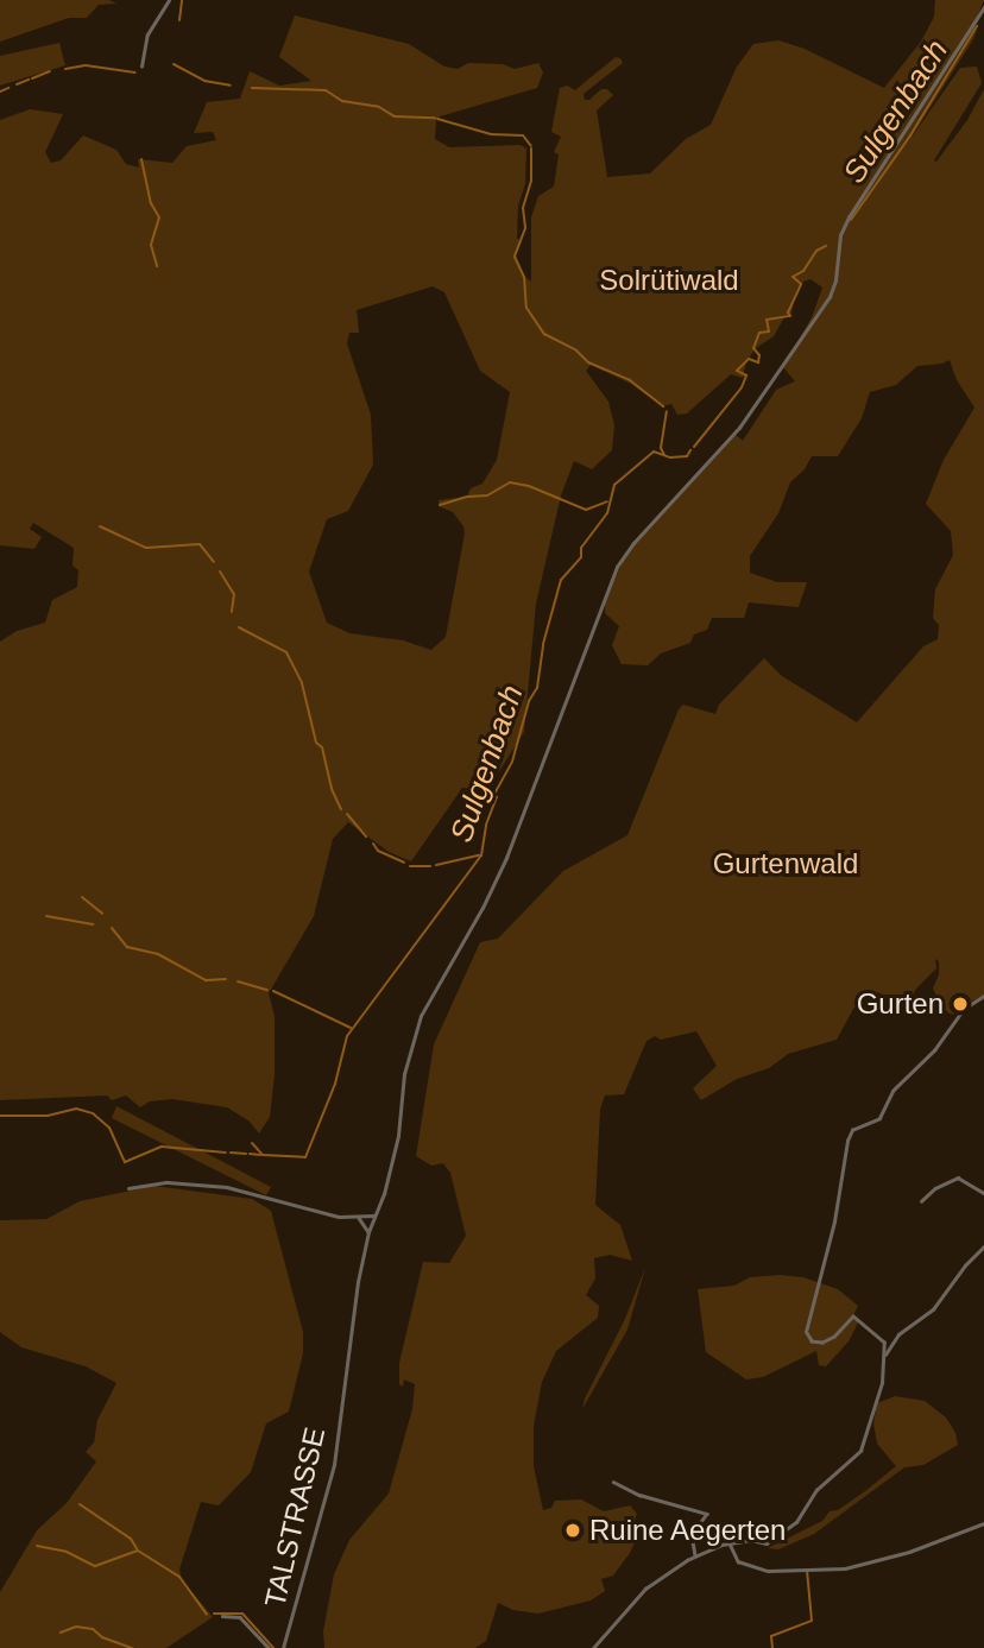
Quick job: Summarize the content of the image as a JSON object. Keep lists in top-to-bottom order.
{
  "streets": {
    "street": ["TALSTRASSE"]
  },
  "water": ["Sulgenbach"],
  "parks": ["Solrütiwald", "Gurtenwald"],
  "places": ["Gurten", "Ruine Aegerten"]
}
